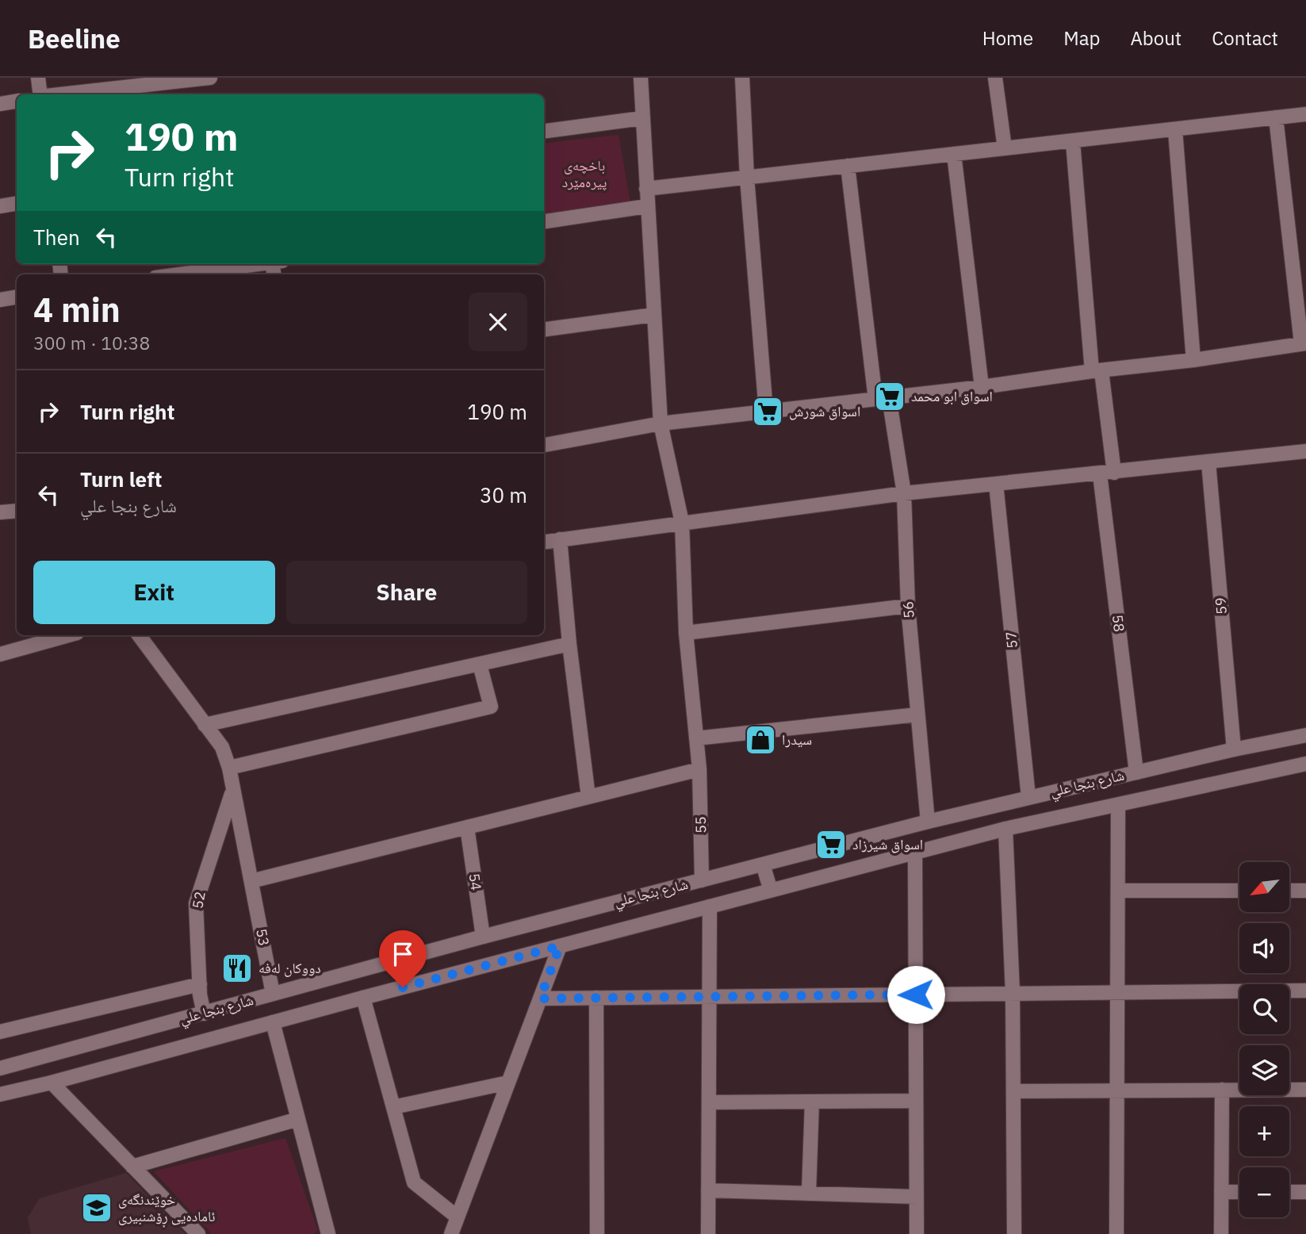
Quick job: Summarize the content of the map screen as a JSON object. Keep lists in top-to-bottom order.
{
  "streets": {
    "street": [
      "59",
      "56",
      "58",
      "57",
      "شارع بنجا علي",
      "55",
      "54",
      "52",
      "53"
    ]
  },
  "crossings": [
    ["59", "شارع بنجا علي"],
    ["56", "شارع بنجا علي"],
    ["58", "شارع بنجا علي"],
    ["57", "شارع بنجا علي"],
    ["شارع بنجا علي", "55"],
    ["شارع بنجا علي", "54"],
    ["شارع بنجا علي", "52"],
    ["شارع بنجا علي", "53"],
    ["52", "53"]
  ],
  "parks": ["باخچەی پیرەمێرد"],
  "places": {
    "supermarket": ["اسواق ابو محمد", "اسواق شورش", "اسواق شيرزاد"],
    "shop": ["سيدرا"],
    "restaurant": ["دووكان لەفە"],
    "school or university": ["خوێندنگەی ئامادەیی ڕۆشنبیری"]
  },
  "north": "bottom left",
  "page": {
    "header": "Beeline",
    "nav": [
      "Home",
      "Map",
      "About",
      "Contact"
    ],
    "turn": ["190 m", "Turn right"],
    "then": "Then",
    "heading": ["4 min", "300 m · 10:38"],
    "list": [
      {
        "name": "Turn right",
        "value": "190 m"
      },
      {
        "name": "Turn left",
        "note": "شارع بنجا علي",
        "value": "30 m"
      }
    ],
    "buttons": ["Exit", "Share"],
    "map_buttons": ["+", "−"]
  }
}
